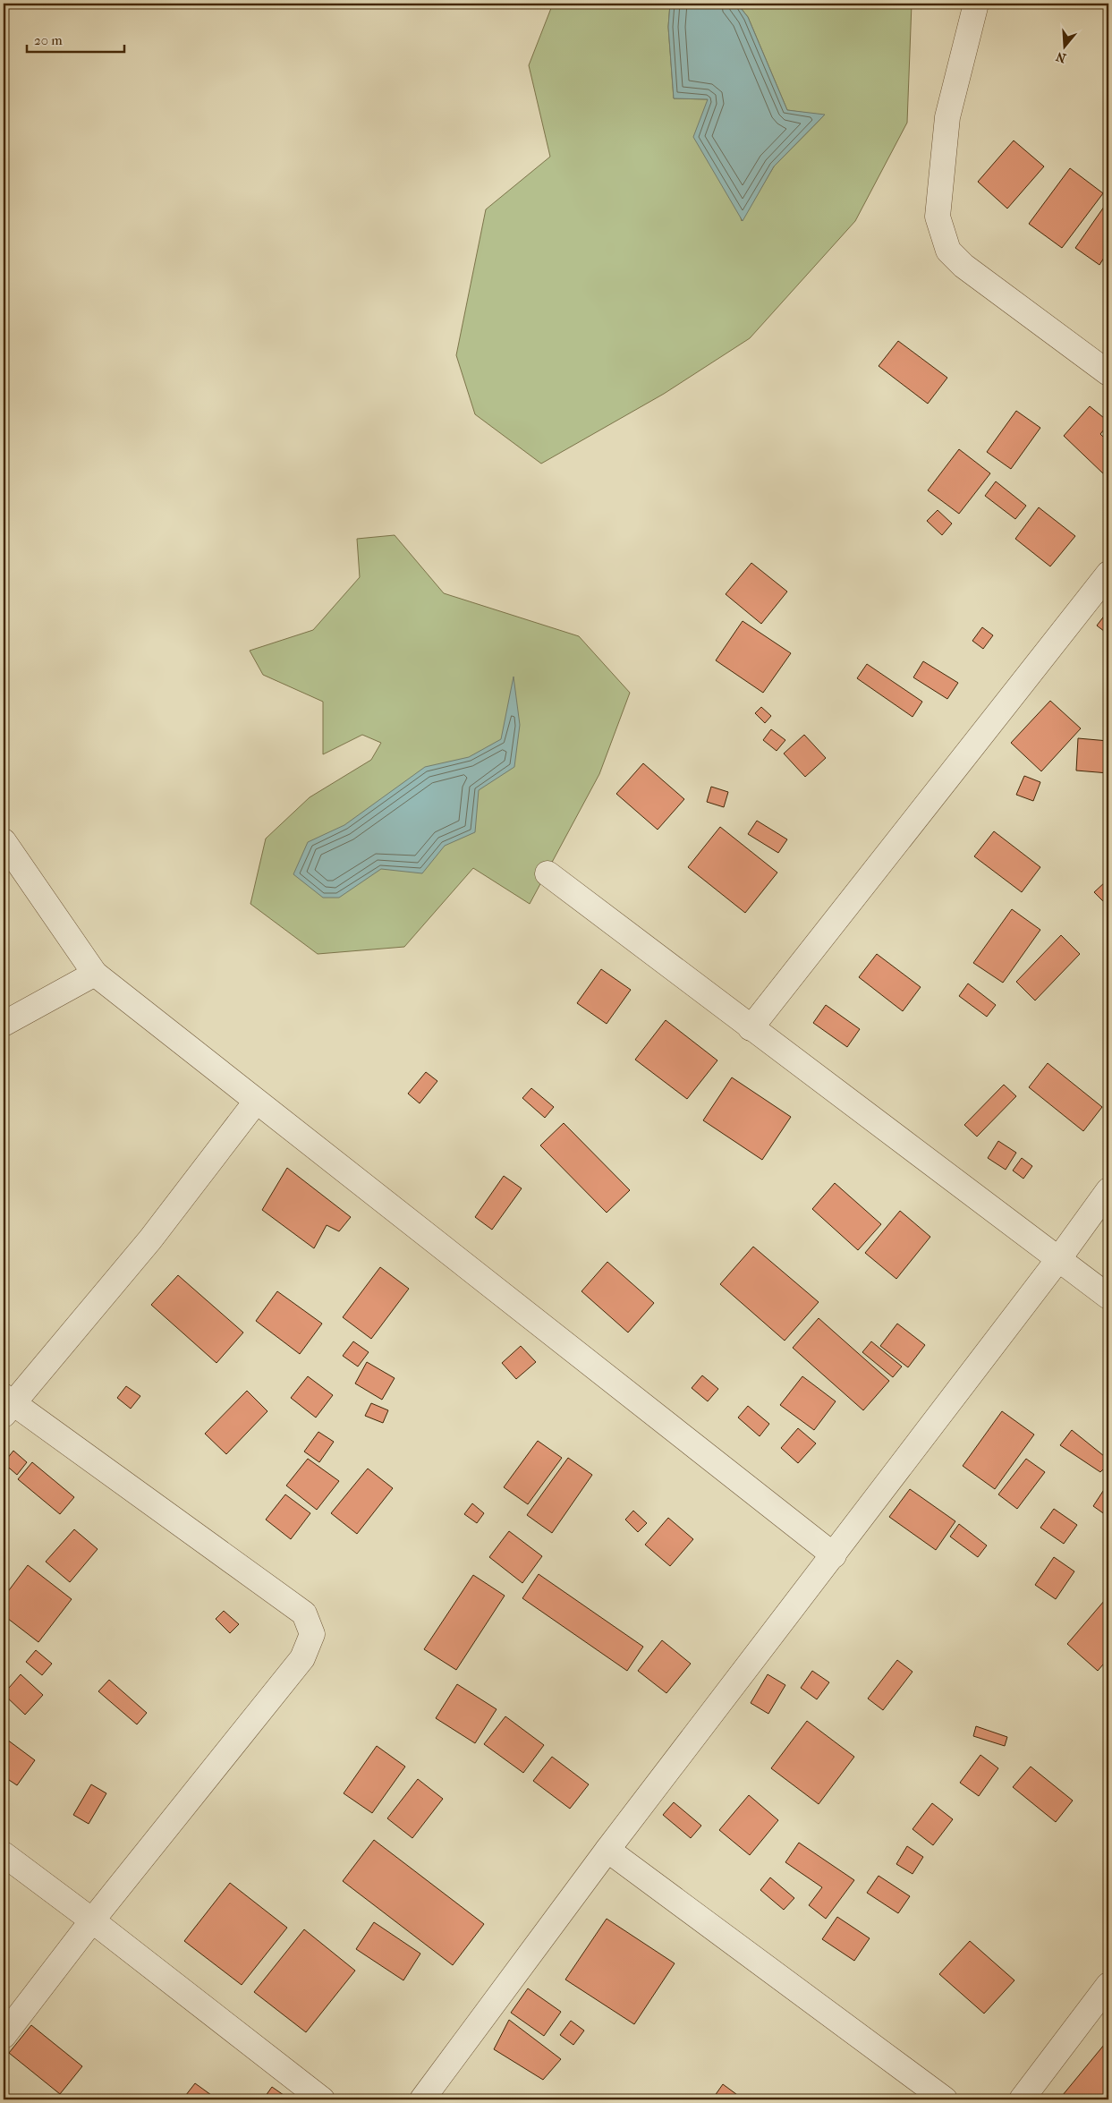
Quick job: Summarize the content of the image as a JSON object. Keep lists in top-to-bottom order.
{
  "scale_bar": "20 m",
  "north": "bottom"
}
